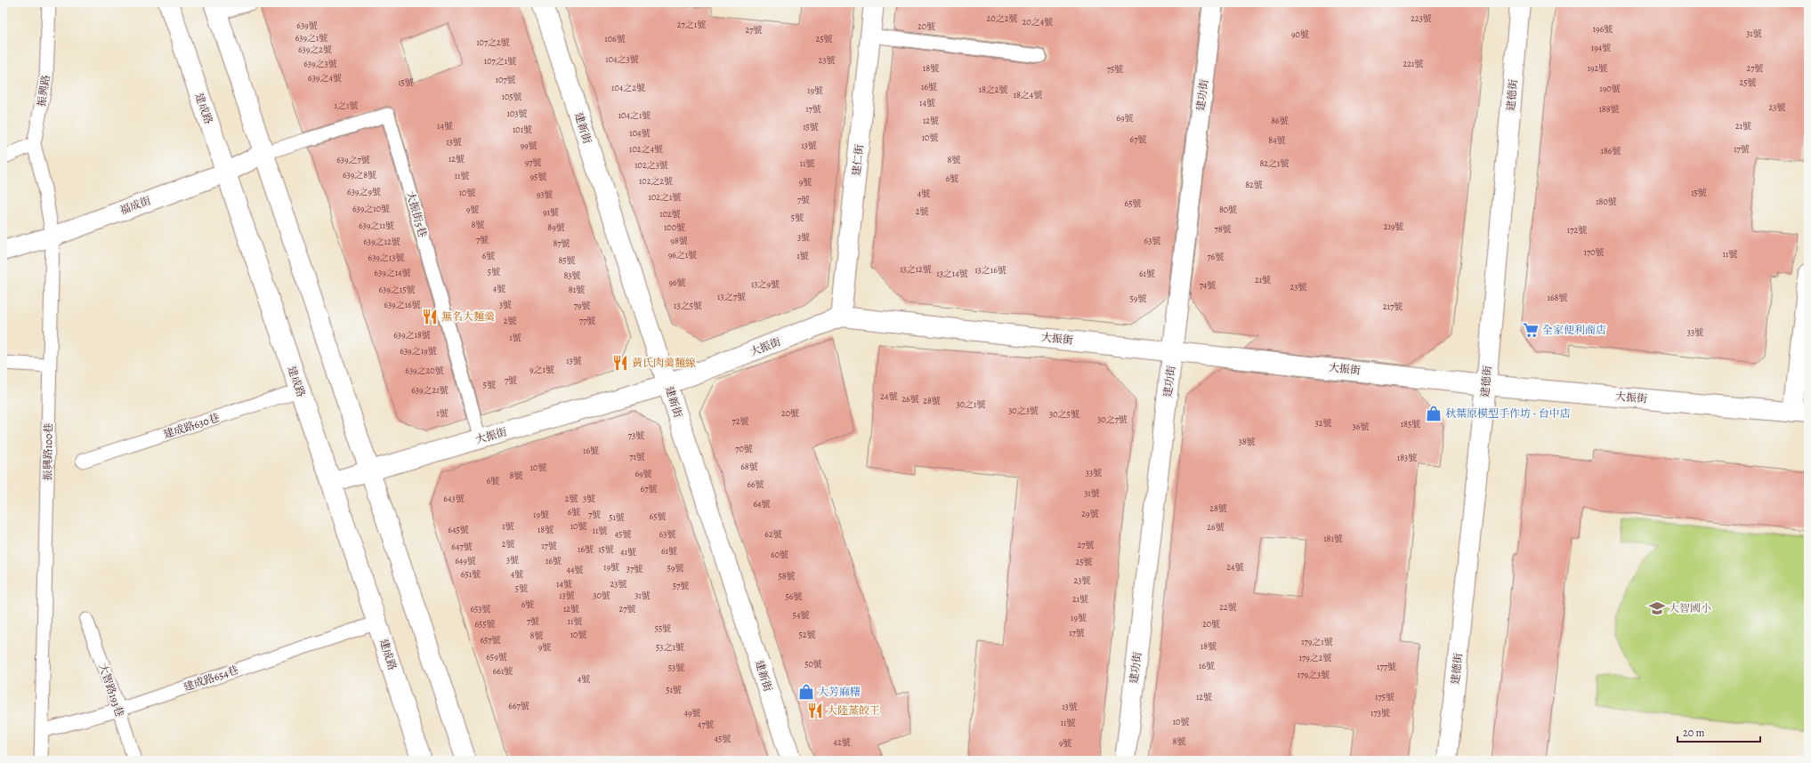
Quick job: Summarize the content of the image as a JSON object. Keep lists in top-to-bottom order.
{
  "streets": {
    "street": [
      "建功街",
      "建德街",
      "建成路",
      "建新街",
      "建仁街",
      "福成街",
      "大振街"
    ],
    "lane": [
      "振興路",
      "大振街5巷",
      "建成路630巷",
      "振興路100巷",
      "建成路654巷",
      "大智路193巷"
    ]
  },
  "crossings": [
    ["振興路", "振興路100巷"],
    ["建功街", "大振街"],
    ["建德街", "大振街"],
    ["建成路", "福成街"],
    ["建成路", "大振街"],
    ["建成路", "建成路630巷"],
    ["建成路", "建成路654巷"],
    ["建新街", "大振街"],
    ["建仁街", "大振街"],
    ["福成街", "大振街5巷"],
    ["福成街", "振興路100巷"],
    ["大振街5巷", "大振街"],
    ["振興路100巷", "建成路654巷"],
    ["建成路654巷", "大智路193巷"]
  ],
  "places": {
    "restaurant": ["無名大麵羹", "黃氏肉羹麵線", "大陸蒸餃王"],
    "supermarket": ["全家便利商店"],
    "shop": ["秋葉原模型手作坊 - 台中店", "大芳麻糬"],
    "school or university": ["大智國小"]
  },
  "house_numbers": [
    "20之2號",
    "223號",
    "20之4號",
    "27之1號",
    "639號",
    "20號",
    "196號",
    "27號",
    "31號",
    "90號",
    "639之1號",
    "106號",
    "25號",
    "107之2號",
    "194號",
    "639之2號",
    "104之3號",
    "23號",
    "107之1號",
    "639之3號",
    "221號",
    "18號",
    "192號",
    "27號",
    "75號",
    "639之4號",
    "107號",
    "15號",
    "25號",
    "16號",
    "104之2號",
    "190號",
    "18之2號",
    "19號",
    "18之4號",
    "105號",
    "14號",
    "1之1號",
    "23號",
    "17號",
    "188號",
    "103號",
    "104之1號",
    "69號",
    "12號",
    "86號",
    "14號",
    "21號",
    "15號",
    "101號",
    "104號",
    "10號",
    "67號",
    "84號",
    "13號",
    "99號",
    "13號",
    "102之4號",
    "17號",
    "186號",
    "12號",
    "639之7號",
    "8號",
    "97號",
    "11號",
    "82之1號",
    "102之3號",
    "639之8號",
    "11號",
    "95號",
    "6號",
    "102之2號",
    "9號",
    "82號",
    "639之9號",
    "10號",
    "15號",
    "4號",
    "93號",
    "102之1號",
    "7號",
    "180號",
    "65號",
    "639之10號",
    "9號",
    "80號",
    "2號",
    "91號",
    "102號",
    "5號",
    "8號",
    "639之11號",
    "219號",
    "89號",
    "100號",
    "78號",
    "172號",
    "3號",
    "7號",
    "98號",
    "63號",
    "639之12號",
    "87號",
    "170號",
    "11號",
    "96之1號",
    "6號",
    "1號",
    "76號",
    "639之13號",
    "85號",
    "13之12號",
    "13之16號",
    "5號",
    "639之14號",
    "13之14號",
    "61號",
    "83號",
    "21號",
    "96號",
    "13之9號",
    "74號",
    "23號",
    "4號",
    "639之15號",
    "81號",
    "13之7號",
    "168號",
    "59號",
    "639之16號",
    "3號",
    "79號",
    "13之5號",
    "217號",
    "2號",
    "77號",
    "33號",
    "639之18號",
    "1號",
    "639之19號",
    "13號",
    "9之1號",
    "639之20號",
    "7號",
    "5號",
    "639之21號",
    "24號",
    "26號",
    "28號",
    "30之1號",
    "30之3號",
    "1號",
    "20號",
    "30之5號",
    "30之7號",
    "72號",
    "32號",
    "185號",
    "36號",
    "73號",
    "38號",
    "70號",
    "16號",
    "71號",
    "183號",
    "68號",
    "10號",
    "33號",
    "69號",
    "8號",
    "6號",
    "66號",
    "67號",
    "31號",
    "643號",
    "2號",
    "3號",
    "64號",
    "28號",
    "6號",
    "29號",
    "19號",
    "7號",
    "65號",
    "51號",
    "1號",
    "10號",
    "26號",
    "645號",
    "18號",
    "11號",
    "45號",
    "63號",
    "62號",
    "181號",
    "2號",
    "27號",
    "17號",
    "647號",
    "16號",
    "15號",
    "61號",
    "41號",
    "60號",
    "3號",
    "649號",
    "16號",
    "25號",
    "19號",
    "24號",
    "59號",
    "37號",
    "44號",
    "651號",
    "4號",
    "58號",
    "23號",
    "14號",
    "23號",
    "57號",
    "5號",
    "13號",
    "30號",
    "31號",
    "56號",
    "21號",
    "6號",
    "22號",
    "653號",
    "12號",
    "27號",
    "54號",
    "19號",
    "7號",
    "11號",
    "655號",
    "20號",
    "55號",
    "17號",
    "10號",
    "52號",
    "8號",
    "657號",
    "179之1號",
    "18號",
    "9號",
    "53之1號",
    "659號",
    "179之2號",
    "50號",
    "16號",
    "177號",
    "53號",
    "661號",
    "179之3號",
    "4號",
    "51號",
    "12號",
    "175號",
    "667號",
    "13號",
    "49號",
    "173號",
    "10號",
    "11號",
    "47號",
    "45號",
    "8號",
    "42號",
    "9號"
  ],
  "scale_bar": "20 m"
}
